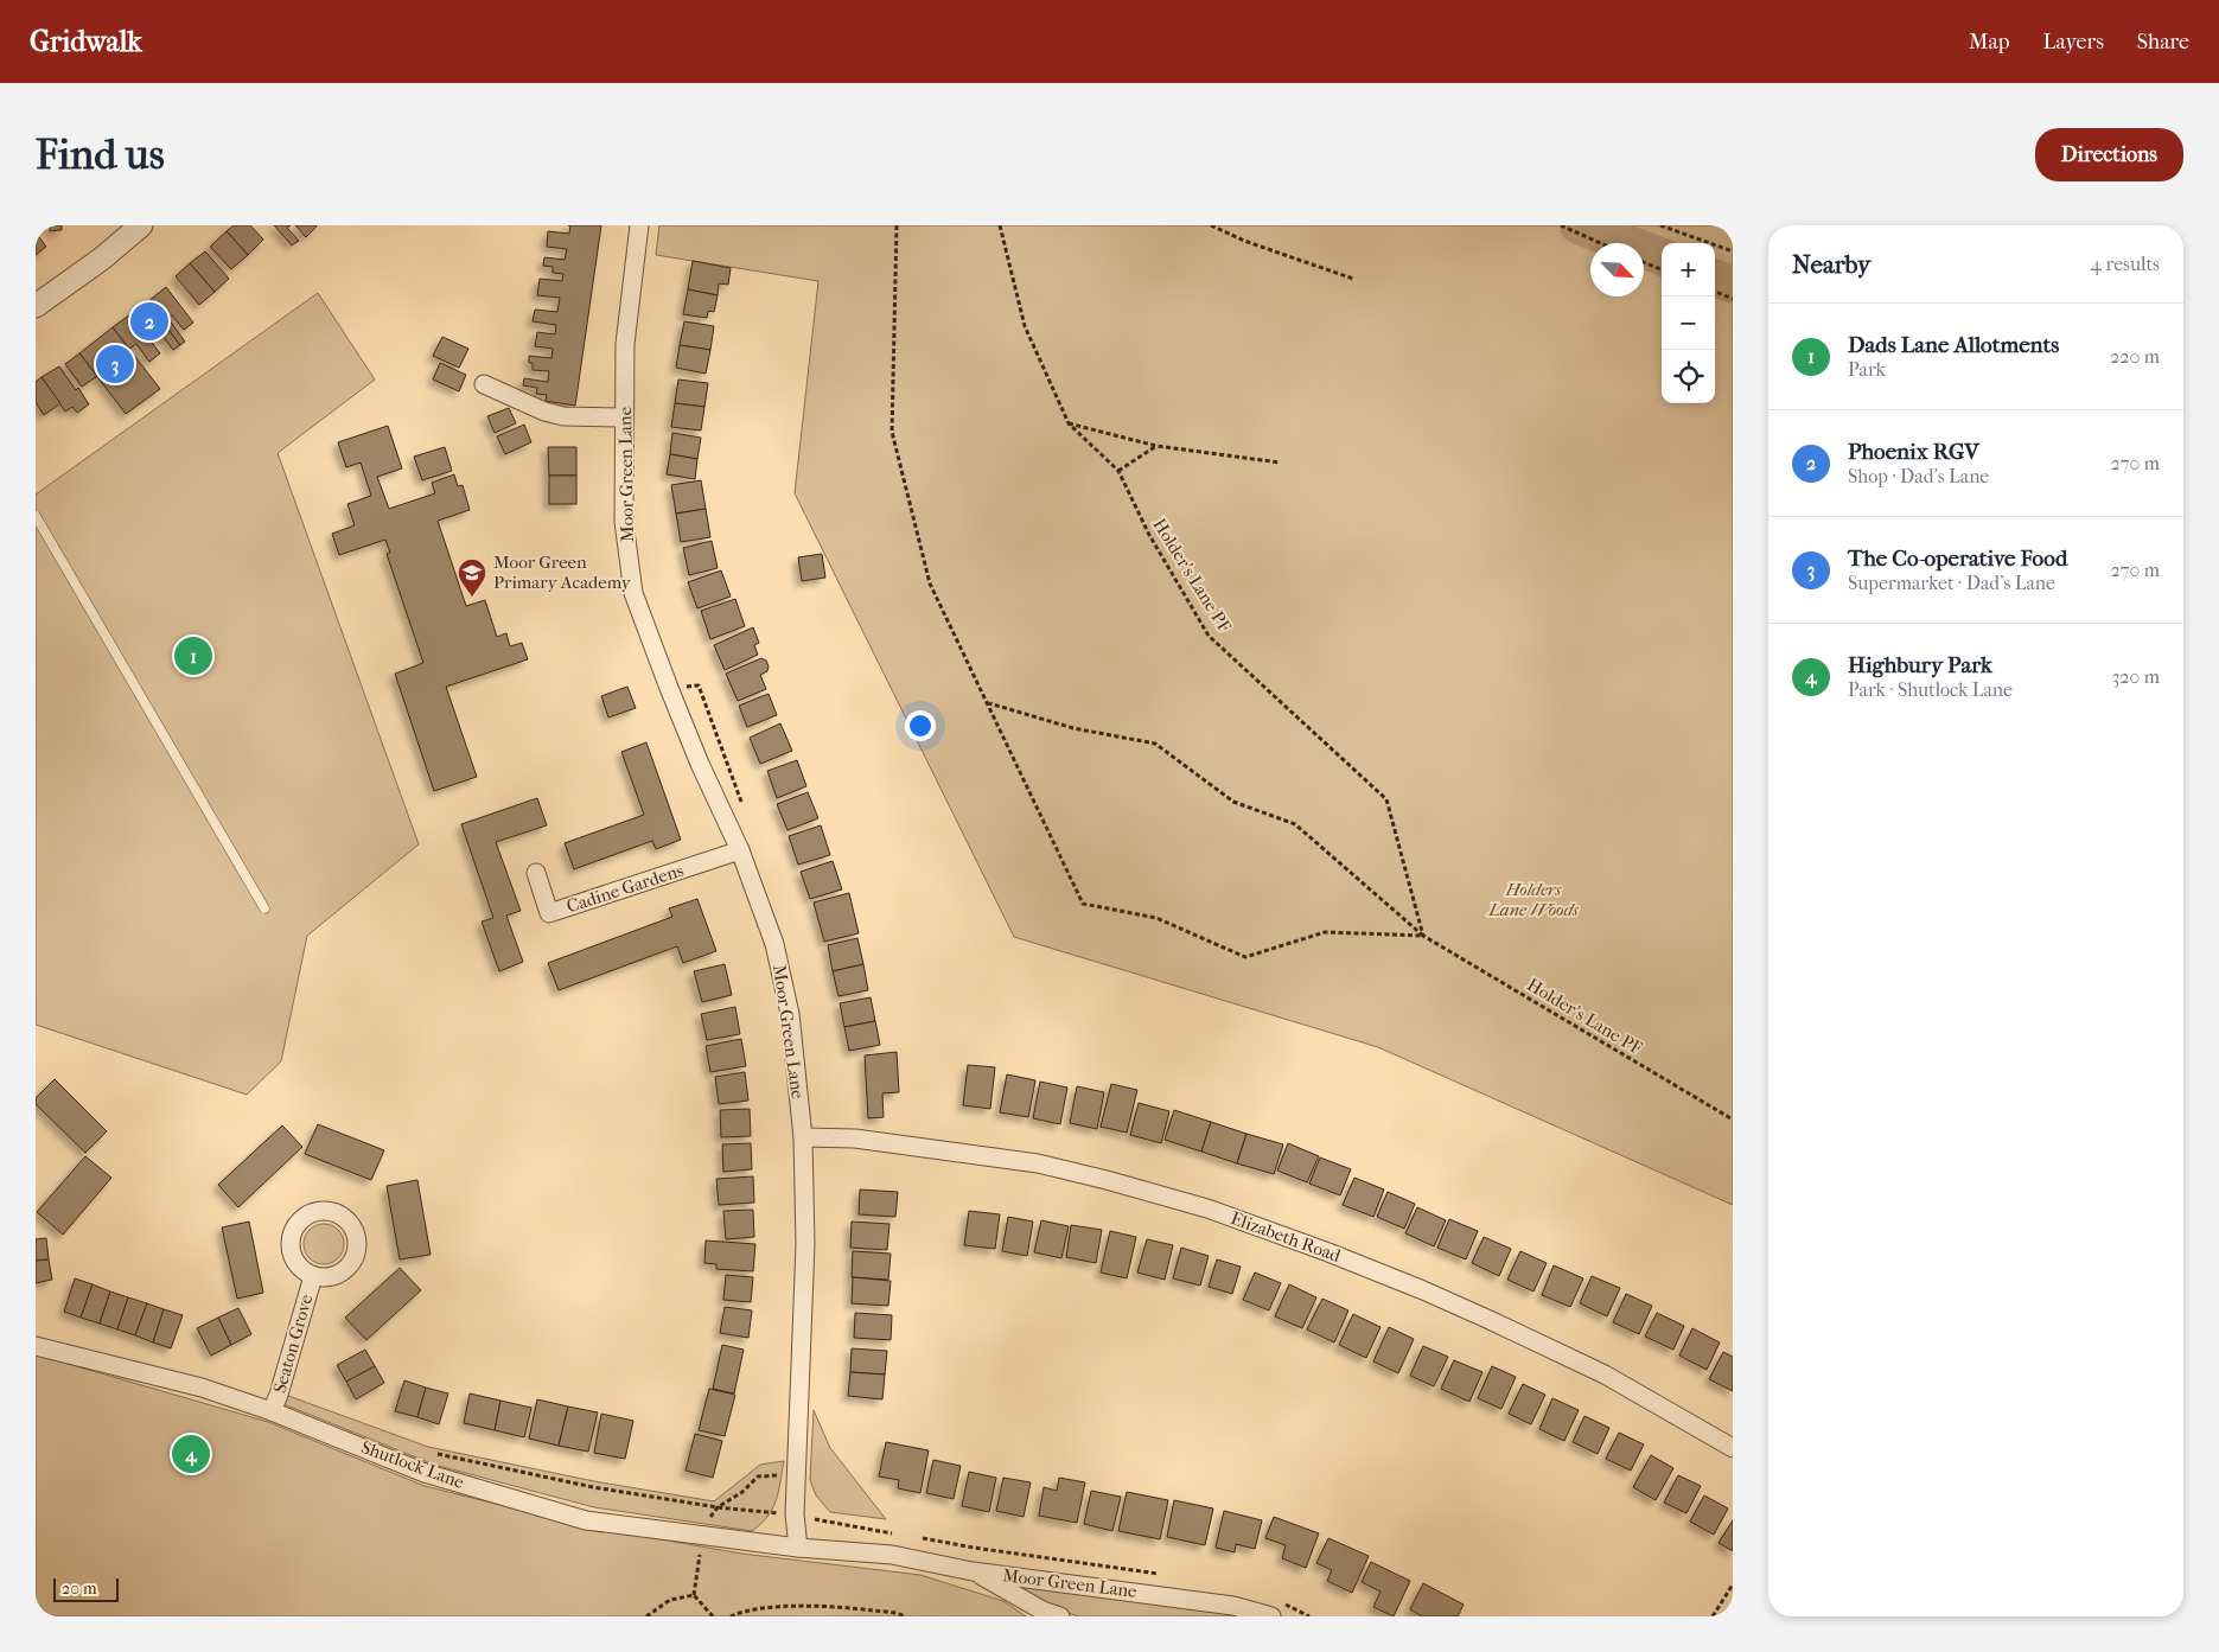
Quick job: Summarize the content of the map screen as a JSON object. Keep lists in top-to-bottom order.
{
  "streets": {
    "street": [
      "Moor Green Lane",
      "Cadine Gardens",
      "Elizabeth Road",
      "Seaton Grove",
      "Shutlock Lane"
    ],
    "path": ["Holder's Lane PF"]
  },
  "crossings": [
    ["Moor Green Lane", "Cadine Gardens"],
    ["Moor Green Lane", "Elizabeth Road"],
    ["Moor Green Lane", "Shutlock Lane"],
    ["Seaton Grove", "Shutlock Lane"]
  ],
  "parks": ["Holders Lane Woods"],
  "places": {
    "school or university": ["Moor Green Primary Academy"]
  },
  "scale_bar": "20 m",
  "north": "bottom right",
  "page": {
    "header": "Gridwalk",
    "nav": ["Map", "Layers", "Share"],
    "buttons": "Directions",
    "title": "Find us",
    "heading": ["Nearby", "4 results"],
    "map_buttons": ["+", "−"],
    "pins": [
      "2",
      "3",
      "1",
      "4"
    ],
    "list": [
      {
        "mark": "1",
        "name": "Dads Lane Allotments",
        "note": "Park",
        "value": "220 m"
      },
      {
        "mark": "2",
        "name": "Phoenix RGV",
        "note": "Shop · Dad's Lane",
        "value": "270 m"
      },
      {
        "mark": "3",
        "name": "The Co-operative Food",
        "note": "Supermarket · Dad's Lane",
        "value": "270 m"
      },
      {
        "mark": "4",
        "name": "Highbury Park",
        "note": "Park · Shutlock Lane",
        "value": "320 m"
      }
    ],
    "scale": "20 m"
  }
}
